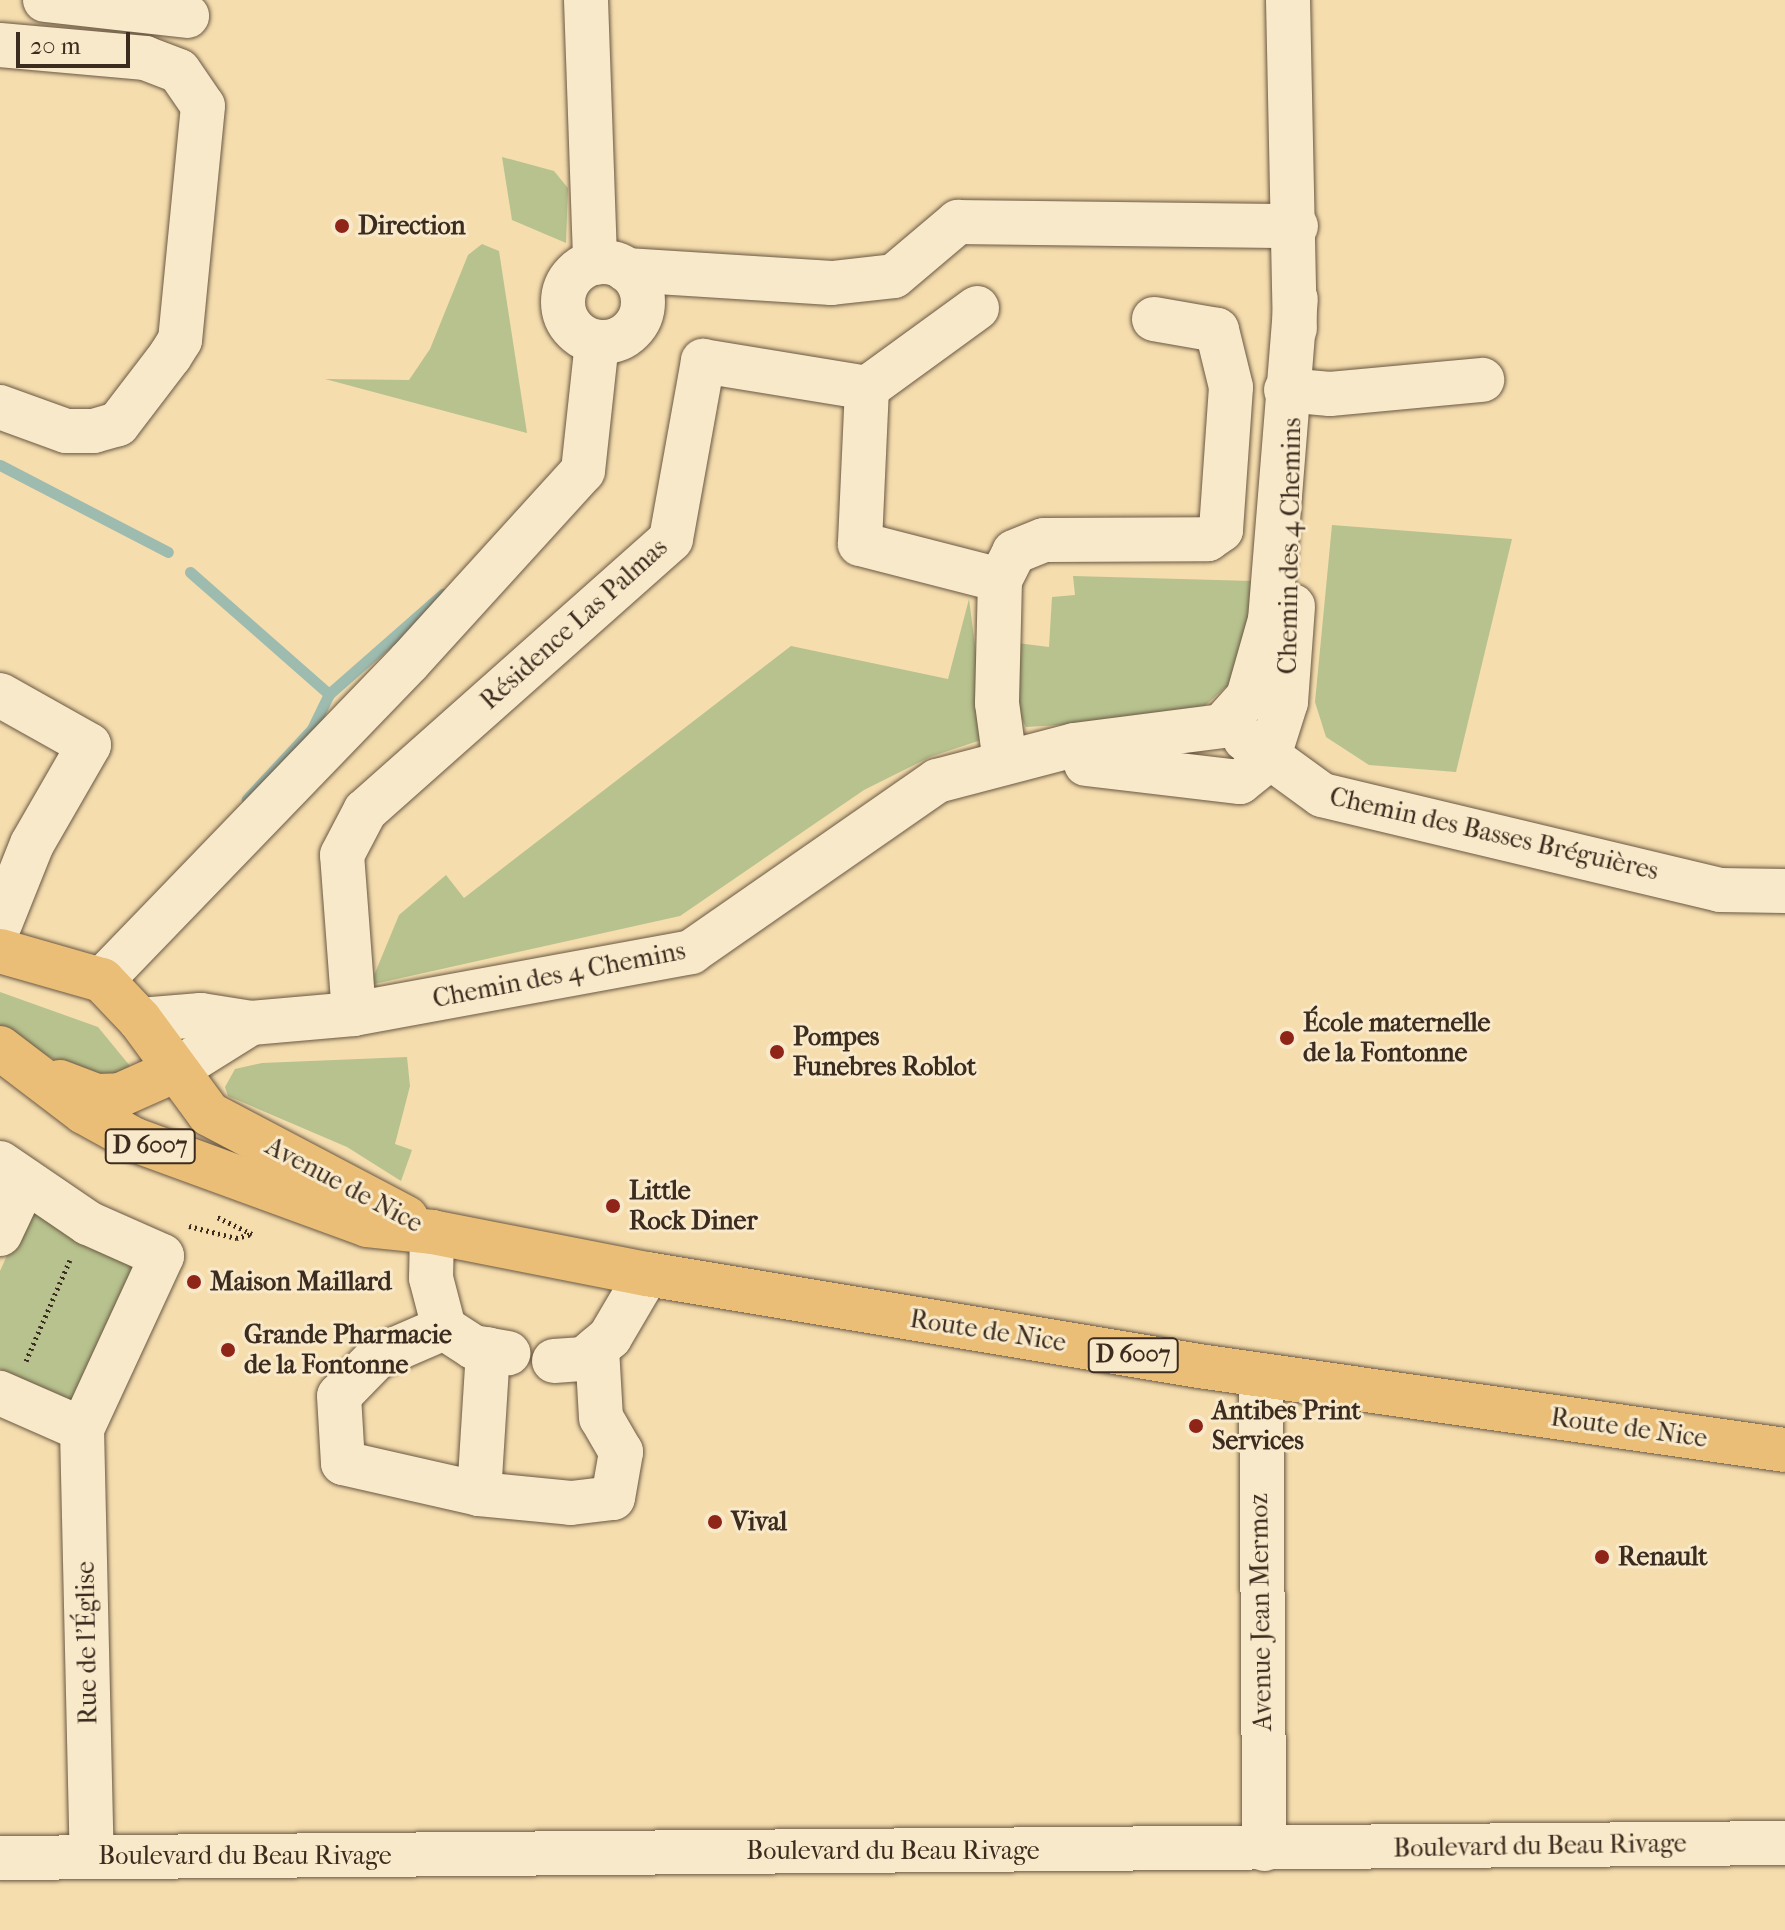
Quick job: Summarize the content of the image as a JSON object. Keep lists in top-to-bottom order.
{
  "streets": {
    "main road": ["D 6007", "Avenue de Nice", "Route de Nice"],
    "street": [
      "Chemin des 4 Chemins",
      "Résidence Las Palmas",
      "Chemin des Basses Bréguières",
      "Avenue Jean Mermoz",
      "Rue de l'Église",
      "Boulevard du Beau Rivage"
    ]
  },
  "crossings": [
    ["Chemin des 4 Chemins", "Résidence Las Palmas"],
    ["Chemin des 4 Chemins", "Chemin des Basses Bréguières"],
    ["D 6007", "Avenue de Nice"],
    ["Avenue de Nice", "Route de Nice"],
    ["Route de Nice", "Avenue Jean Mermoz"],
    ["Avenue Jean Mermoz", "Boulevard du Beau Rivage"],
    ["Rue de l'Église", "Boulevard du Beau Rivage"]
  ],
  "places": [
    "Direction",
    "École maternelle de la Fontonne",
    "Pompes Funebres Roblot",
    "Little Rock Diner",
    "Maison Maillard",
    "Grande Pharmacie de la Fontonne",
    "Antibes Print Services",
    "Vival",
    "Renault"
  ],
  "scale_bar": "20 m"
}
